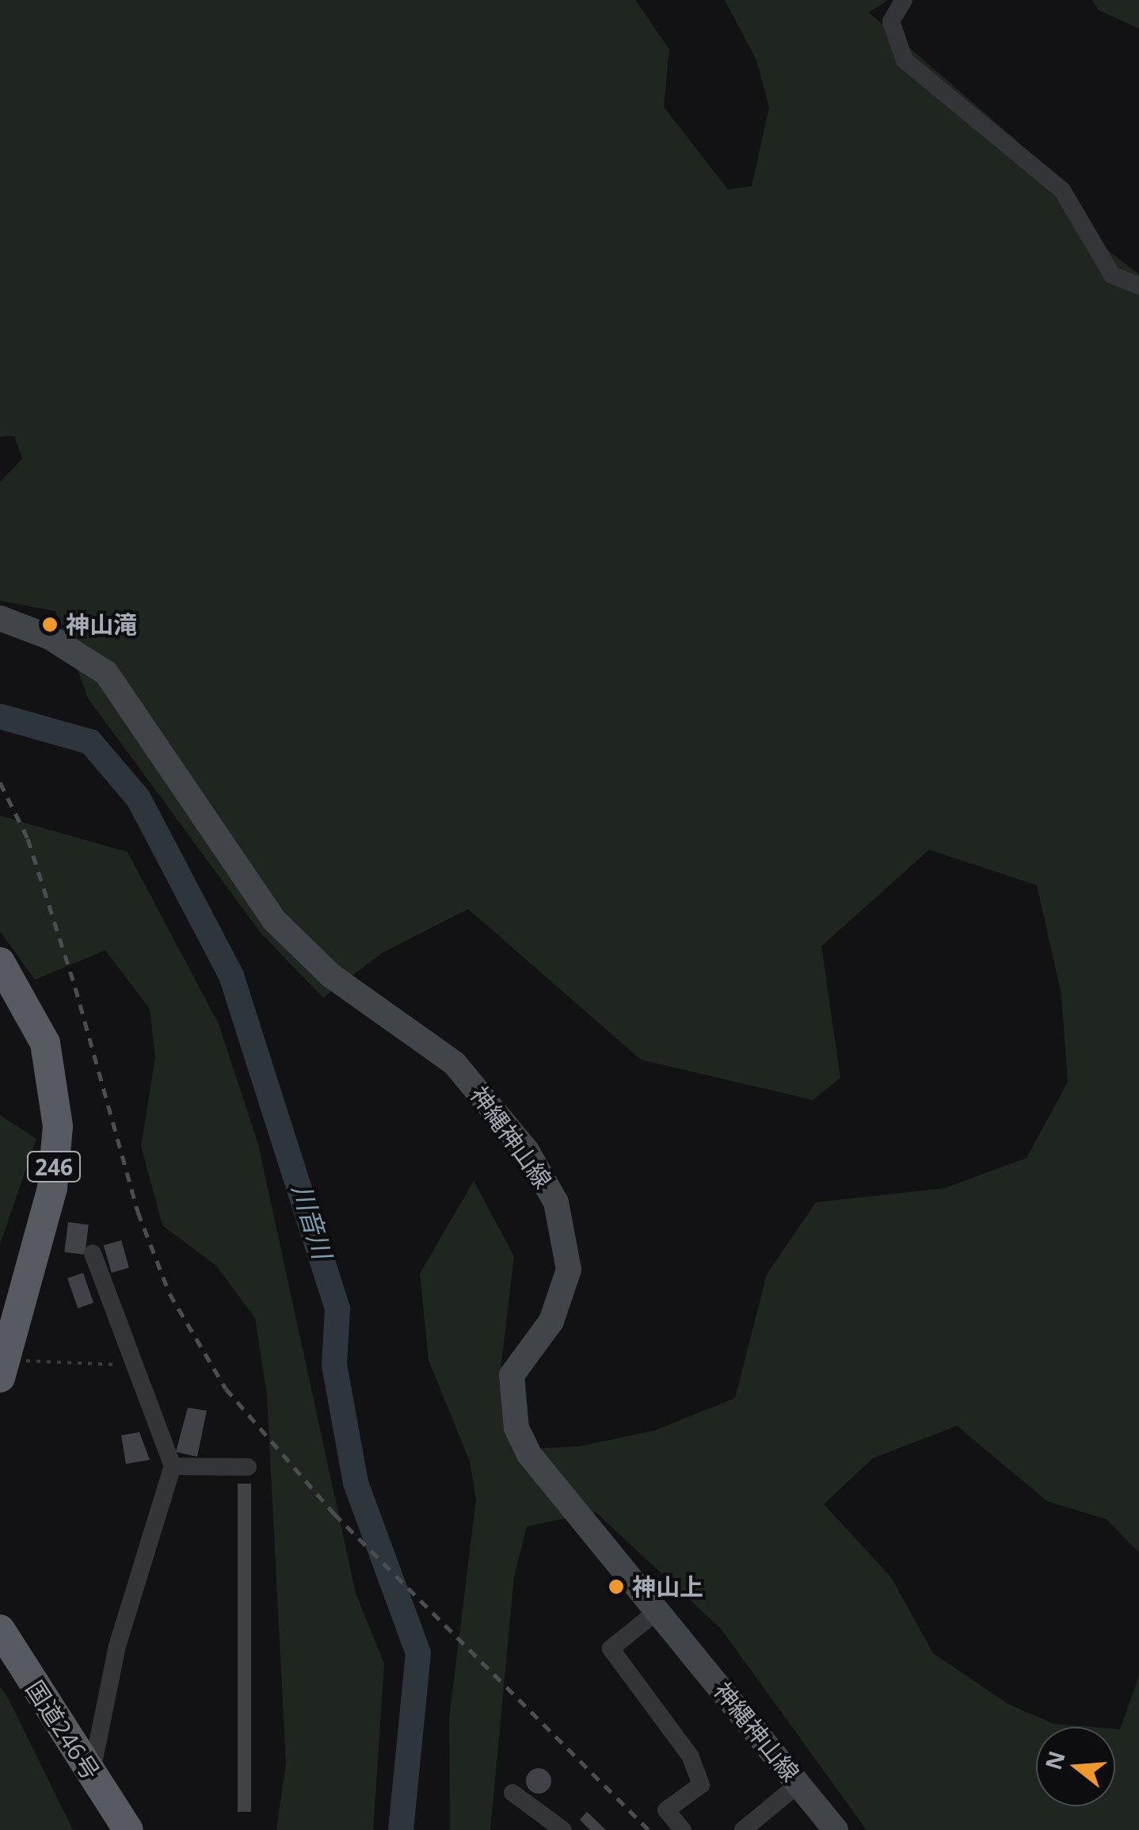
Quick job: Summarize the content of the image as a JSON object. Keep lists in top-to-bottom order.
{
  "streets": {
    "highway": ["246", "国道246号"],
    "main road": ["神縄神山線"]
  },
  "water": ["川音川"],
  "places": ["神山滝", "神山上"],
  "north": "left"
}
